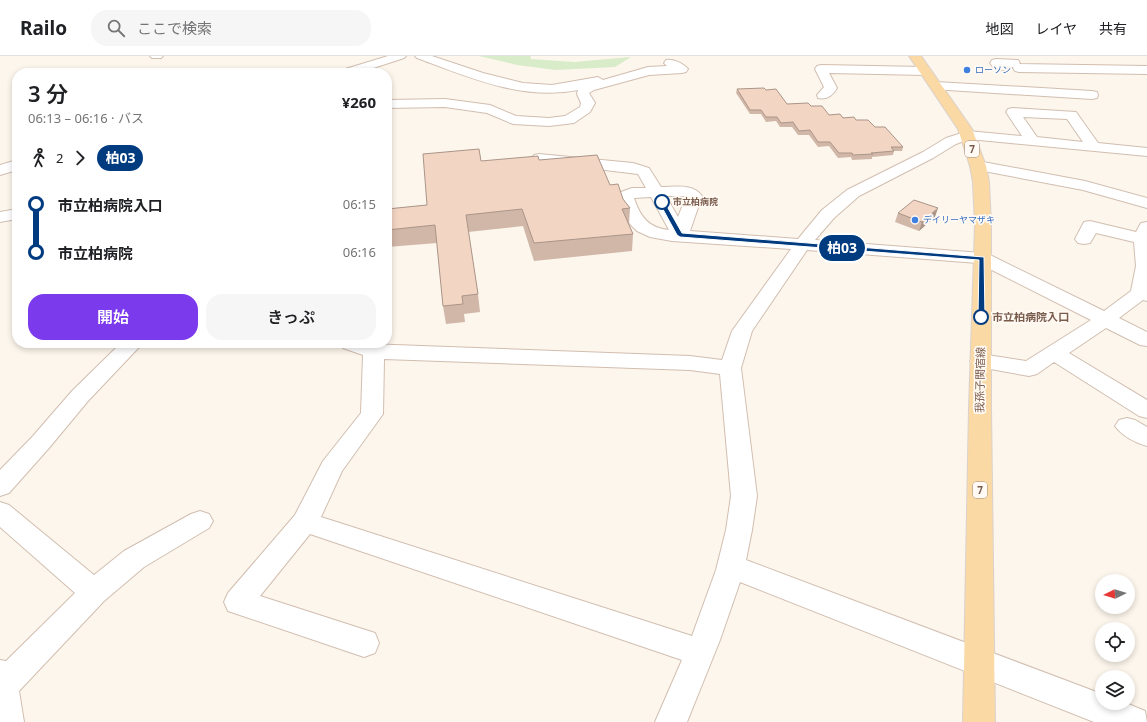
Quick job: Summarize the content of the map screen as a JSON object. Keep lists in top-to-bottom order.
{
  "streets": {
    "main road": ["7", "我孫子関宿線"]
  },
  "places": [
    "ローソン",
    "市立柏病院",
    "デイリーヤマザキ",
    "市立柏病院入口"
  ],
  "lines": ["bus line 柏03"],
  "north": "left",
  "page": {
    "header": "Railo",
    "search": "ここで検索",
    "nav": ["地図", "レイヤ", "共有"],
    "on_map": "柏03",
    "heading": ["3 分", "06:13 – 06:16 · バス", "¥260"],
    "legs": ["2", "柏03"],
    "list": [
      {
        "name": "市立柏病院入口",
        "value": "06:15"
      },
      {
        "name": "市立柏病院",
        "value": "06:16"
      }
    ],
    "buttons": ["開始", "きっぷ"]
  }
}
